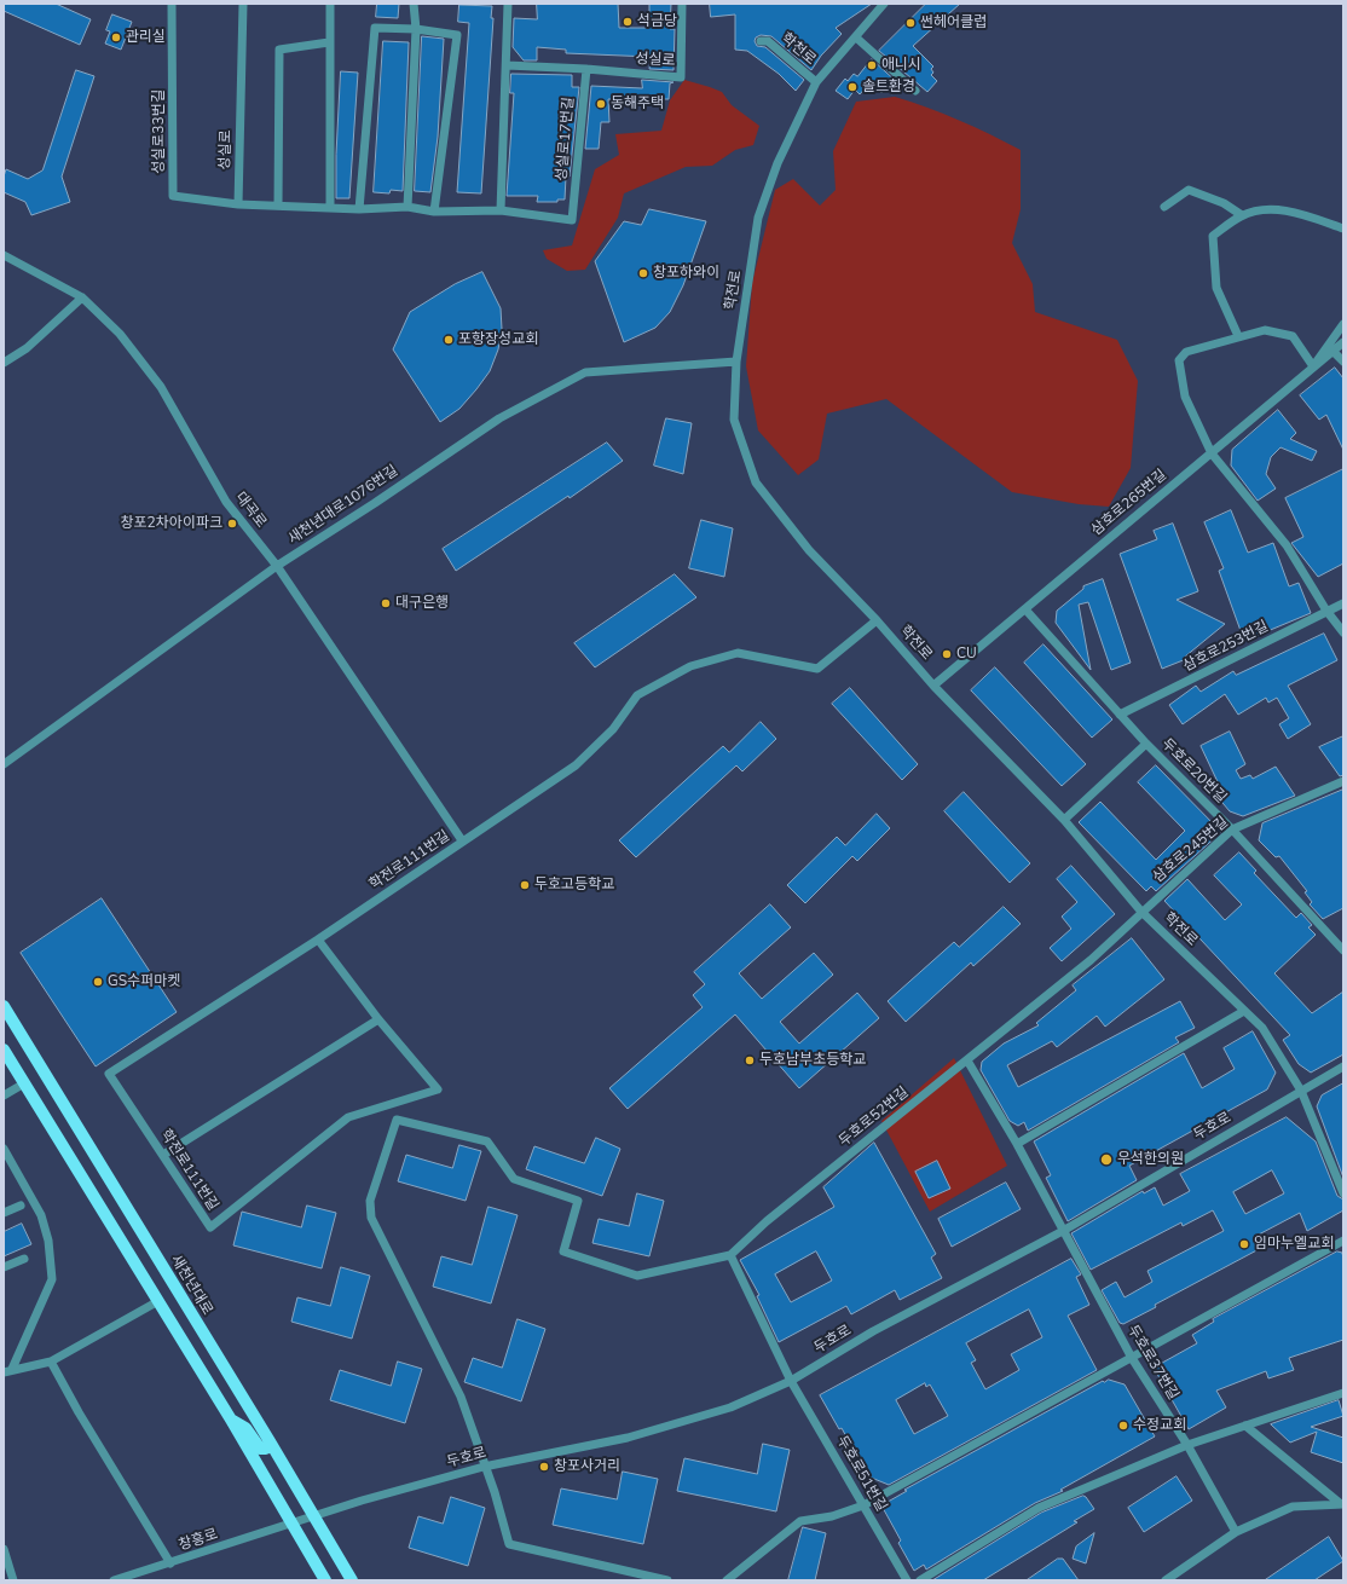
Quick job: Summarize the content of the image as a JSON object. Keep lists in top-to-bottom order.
{
  "streets": {
    "main road": ["새천년대로"],
    "street": [
      "학천로",
      "성실로",
      "성실로33번길",
      "성실로17번길",
      "학전로",
      "삼호로265번길",
      "새천년대로1076번길",
      "대곡로",
      "삼호로253번길",
      "두호로20번길",
      "삼호로245번길",
      "학전로111번길",
      "두호로52번길",
      "두호로",
      "두호로37번길",
      "두호로51번길",
      "창흥로"
    ]
  },
  "crossings": [
    ["학천로", "학전로"],
    ["성실로", "성실로33번길"],
    ["성실로", "성실로17번길"],
    ["학전로", "삼호로265번길"],
    ["학전로", "새천년대로1076번길"],
    ["학전로", "삼호로245번길"],
    ["학전로", "학전로111번길"],
    ["학전로", "두호로52번길"],
    ["학전로", "두호로"],
    ["삼호로265번길", "두호로20번길"],
    ["새천년대로1076번길", "대곡로"],
    ["대곡로", "학전로111번길"],
    ["삼호로253번길", "두호로20번길"],
    ["두호로20번길", "삼호로245번길"],
    ["삼호로245번길", "두호로52번길"],
    ["두호로52번길", "두호로37번길"],
    ["두호로", "새천년대로"],
    ["두호로", "두호로37번길"],
    ["두호로", "두호로51번길"],
    ["두호로", "창흥로"]
  ],
  "places": [
    "석금당",
    "썬헤어클럽",
    "관리실",
    "애니시",
    "솔트환경",
    "동해주택",
    "창포하와이",
    "포항장성교회",
    "창포2차아이파크",
    "대구은행",
    "CU",
    "두호고등학교",
    "GS수퍼마켓",
    "두호남부초등학교",
    "우석한의원",
    "임마누엘교회",
    "수정교회",
    "창포사거리"
  ]
}
